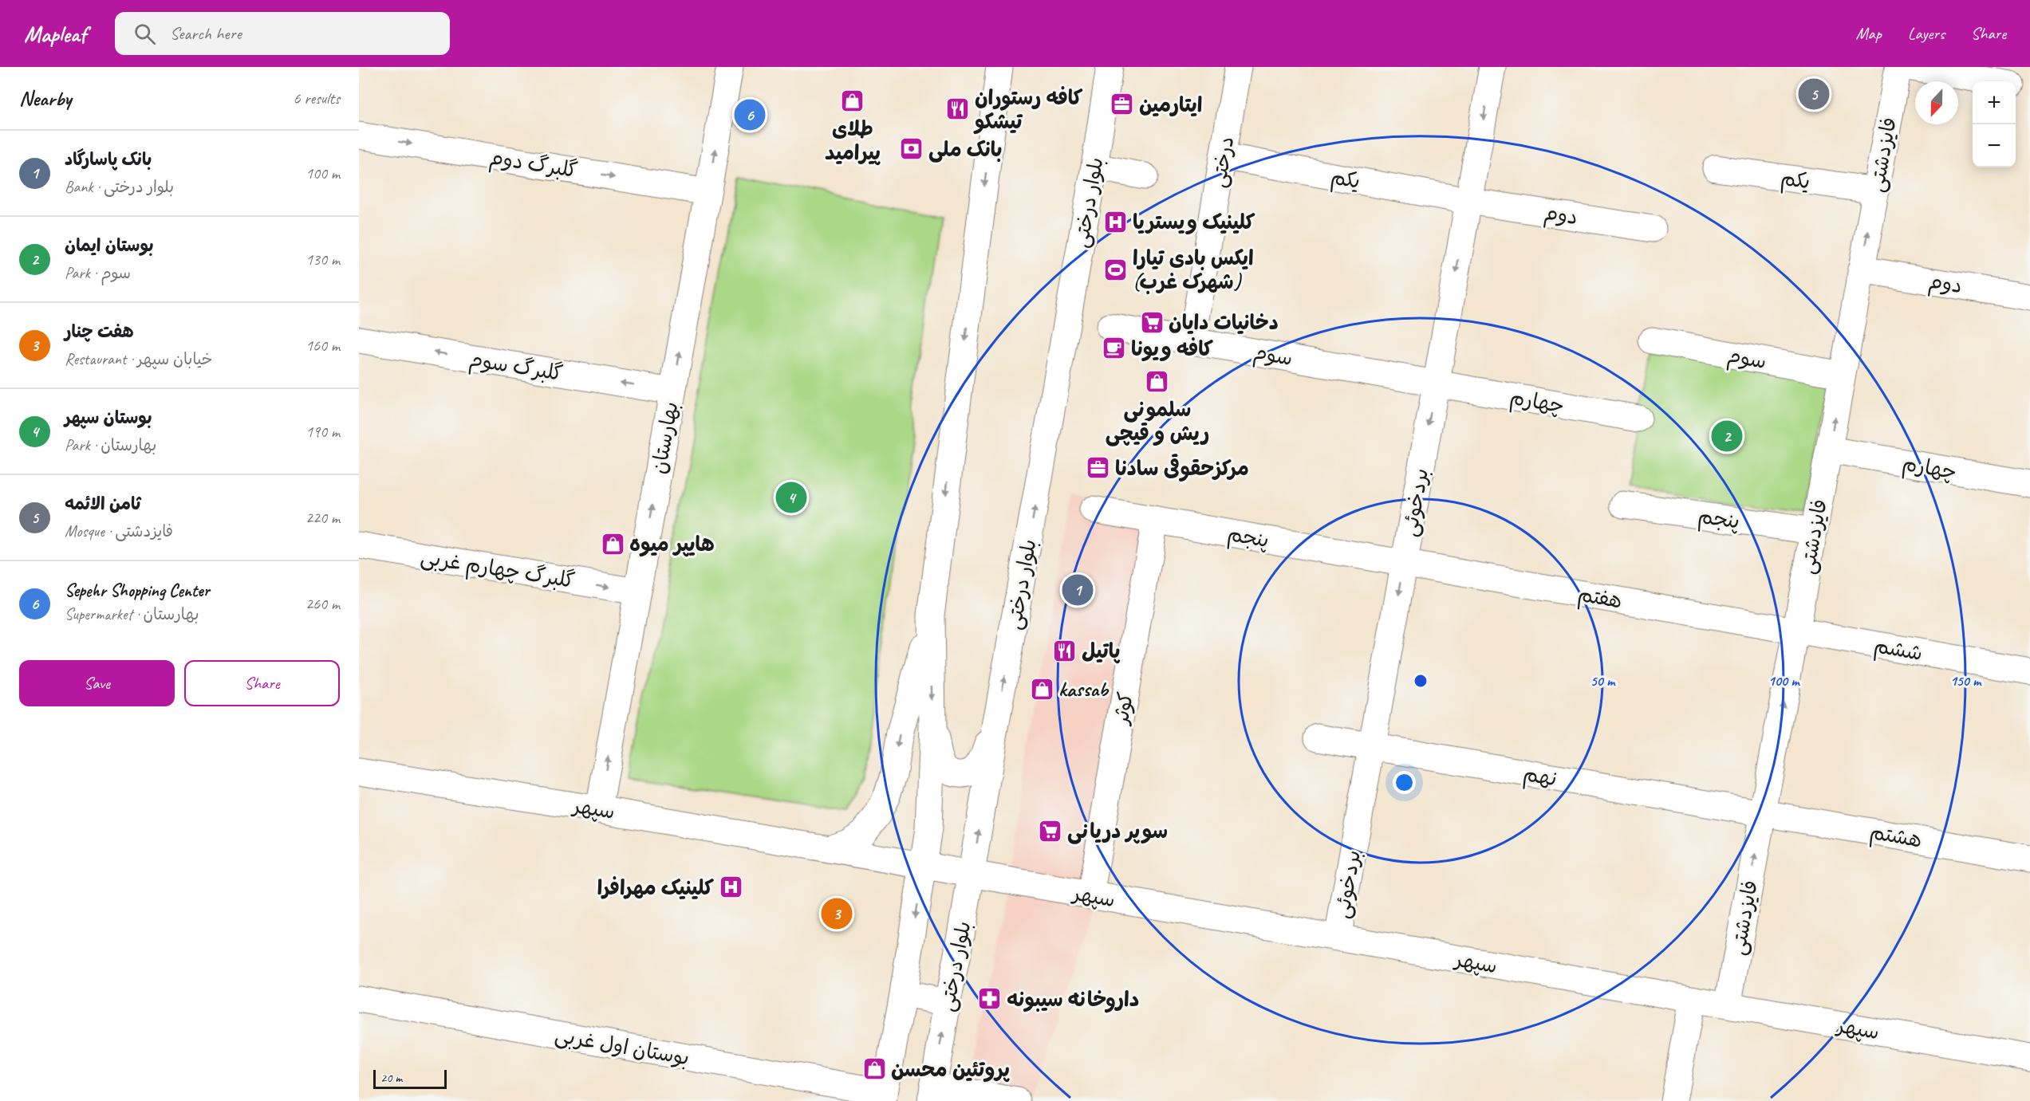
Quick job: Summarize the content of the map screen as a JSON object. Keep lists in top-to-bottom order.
{
  "streets": {
    "street": [
      "فایزدشتی",
      "درختی",
      "گلبرگ دوم",
      "یکم",
      "بلوار درختی",
      "دوم",
      "سوم",
      "گلبرگ سوم",
      "چهارم",
      "بهارستان",
      "بردخوئی",
      "پنجم",
      "گلبرگ چهارم غربی",
      "هفتم",
      "ششم",
      "کوثر",
      "نهم",
      "سپهر",
      "هشتم",
      "بوستان اول غربی"
    ]
  },
  "crossings": [
    ["فایزدشتی", "یکم"],
    ["فایزدشتی", "دوم"],
    ["فایزدشتی", "سوم"],
    ["فایزدشتی", "چهارم"],
    ["فایزدشتی", "پنجم"],
    ["فایزدشتی", "هفتم"],
    ["فایزدشتی", "ششم"],
    ["فایزدشتی", "نهم"],
    ["فایزدشتی", "سپهر"],
    ["فایزدشتی", "هشتم"],
    ["درختی", "یکم"],
    ["درختی", "سوم"],
    ["گلبرگ دوم", "بهارستان"],
    ["یکم", "دوم"],
    ["یکم", "بردخوئی"],
    ["بلوار درختی", "سپهر"],
    ["دوم", "بردخوئی"],
    ["سوم", "چهارم"],
    ["سوم", "بردخوئی"],
    ["گلبرگ سوم", "بهارستان"],
    ["چهارم", "بردخوئی"],
    ["بهارستان", "گلبرگ چهارم غربی"],
    ["بهارستان", "سپهر"],
    ["بردخوئی", "پنجم"],
    ["بردخوئی", "هفتم"],
    ["بردخوئی", "نهم"],
    ["بردخوئی", "سپهر"],
    ["پنجم", "هفتم"],
    ["پنجم", "کوثر"],
    ["هفتم", "ششم"],
    ["کوثر", "سپهر"],
    ["نهم", "هشتم"]
  ],
  "one_way": [
    "فایزدشتی",
    "گلبرگ دوم",
    "گلبرگ سوم",
    "بهارستان",
    "بردخوئی",
    "گلبرگ چهارم غربی"
  ],
  "places": {
    "shop": [
      "طلای پیرامید",
      "سلمونی ریش و قیچی",
      "هايپر ميوه",
      "kassab",
      "پروتئین محسن"
    ],
    "office": ["ایتارمین", "مرکزحقوقی سادنا"],
    "restaurant": ["کافه رستوران تیشکو", "پاتیل"],
    "bank": ["بانک ملی"],
    "hospital": ["کلینیک ویستریا", "کلینیک مهرافرا"],
    "sports": ["ایکس بادی تیارا (شهرک غرب)"],
    "supermarket": ["دخانیات دایان", "سوپر دریانی"],
    "cafe": ["کافه ویونا"],
    "pharmacy": ["داروخانه سیبونه"]
  },
  "scale_bar": "20 m",
  "north": "bottom",
  "page": {
    "header": "Mapleaf",
    "search": "Search here",
    "nav": ["Map", "Layers", "Share"],
    "heading": ["Nearby", "6 results"],
    "pins": [
      "5",
      "6",
      "2",
      "4",
      "1",
      "3"
    ],
    "map_buttons": ["+", "−"],
    "list": [
      {
        "mark": "1",
        "name": "بانک پاسارگاد",
        "note": "Bank · بلوار درختی",
        "value": "100 m"
      },
      {
        "mark": "2",
        "name": "بوستان ایمان",
        "note": "Park · سوم",
        "value": "130 m"
      },
      {
        "mark": "3",
        "name": "هفت چنار",
        "note": "Restaurant · خیابان سپهر",
        "value": "160 m"
      },
      {
        "mark": "4",
        "name": "بوستان سپهر",
        "note": "Park · بهارستان",
        "value": "190 m"
      },
      {
        "mark": "5",
        "name": "ثامن الائمه",
        "note": "Mosque · فایزدشتی",
        "value": "220 m"
      },
      {
        "mark": "6",
        "name": "Sepehr Shopping Center",
        "note": "Supermarket · بهارستان",
        "value": "260 m"
      }
    ],
    "buttons": ["Save", "Share"],
    "scale": "20 m"
  },
  "rings": ["50 m", "100 m", "150 m"]
}
